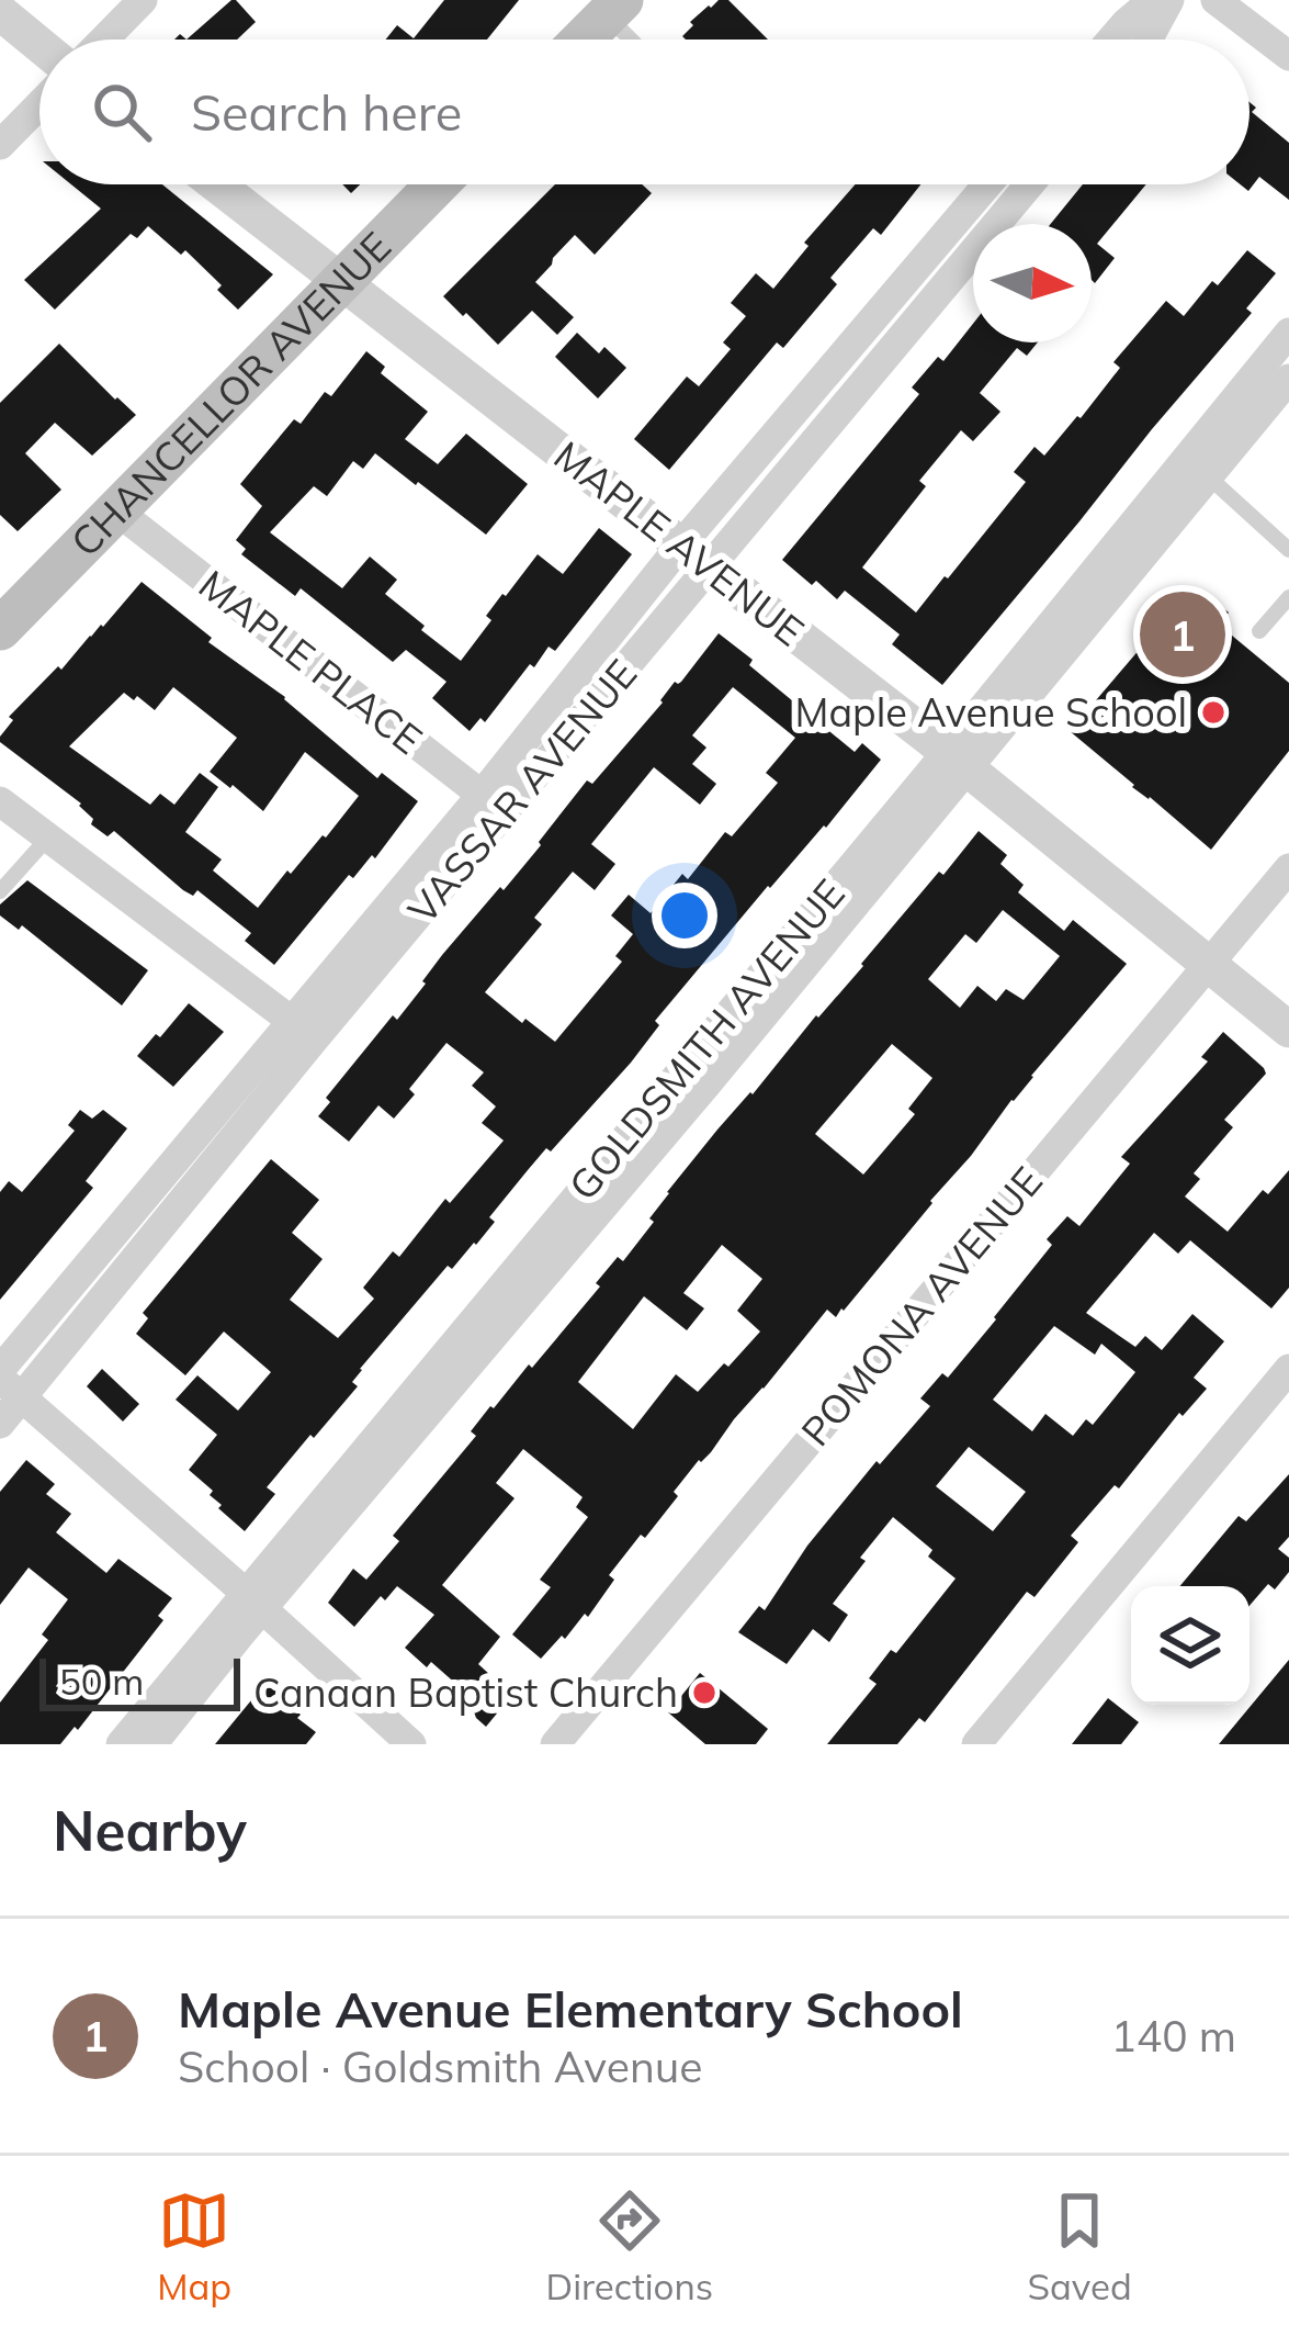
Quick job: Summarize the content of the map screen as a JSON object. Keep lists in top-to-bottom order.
{
  "streets": {
    "main road": ["CHANCELLOR AVENUE"],
    "street": [
      "MAPLE AVENUE",
      "MAPLE PLACE",
      "VASSAR AVENUE",
      "GOLDSMITH AVENUE",
      "POMONA AVENUE"
    ]
  },
  "crossings": [
    ["CHANCELLOR AVENUE", "MAPLE AVENUE"],
    ["CHANCELLOR AVENUE", "MAPLE PLACE"],
    ["MAPLE AVENUE", "VASSAR AVENUE"],
    ["MAPLE AVENUE", "GOLDSMITH AVENUE"],
    ["MAPLE AVENUE", "POMONA AVENUE"],
    ["MAPLE PLACE", "VASSAR AVENUE"]
  ],
  "places": ["Maple Avenue School", "Canaan Baptist Church"],
  "scale_bar": "50 m",
  "north": "right",
  "page": {
    "search": "Search here",
    "pins": "1",
    "scale": "50 m",
    "heading": "Nearby",
    "list": [
      {
        "mark": "1",
        "name": "Maple Avenue Elementary School",
        "note": "School · Goldsmith Avenue",
        "value": "140 m"
      }
    ],
    "nav": ["Map", "Directions", "Saved"]
  }
}
